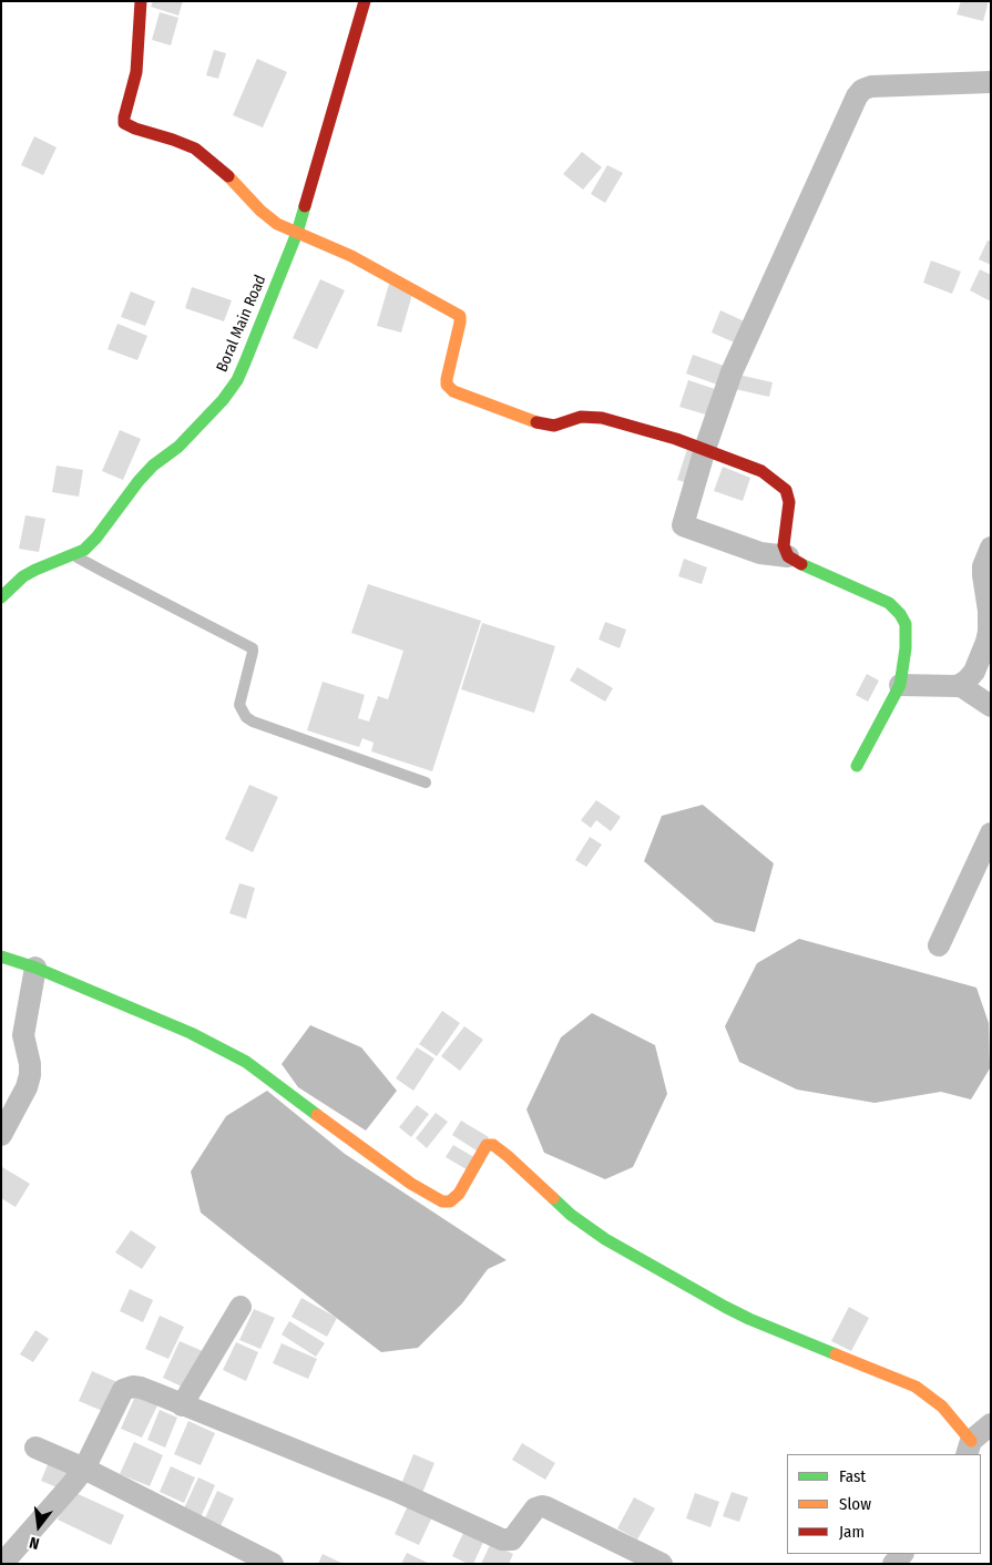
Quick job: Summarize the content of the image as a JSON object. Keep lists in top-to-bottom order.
{
  "streets": {
    "street": ["Boral Main Road"]
  },
  "legend": ["Fast", "Slow", "Jam"],
  "north": "bottom"
}
